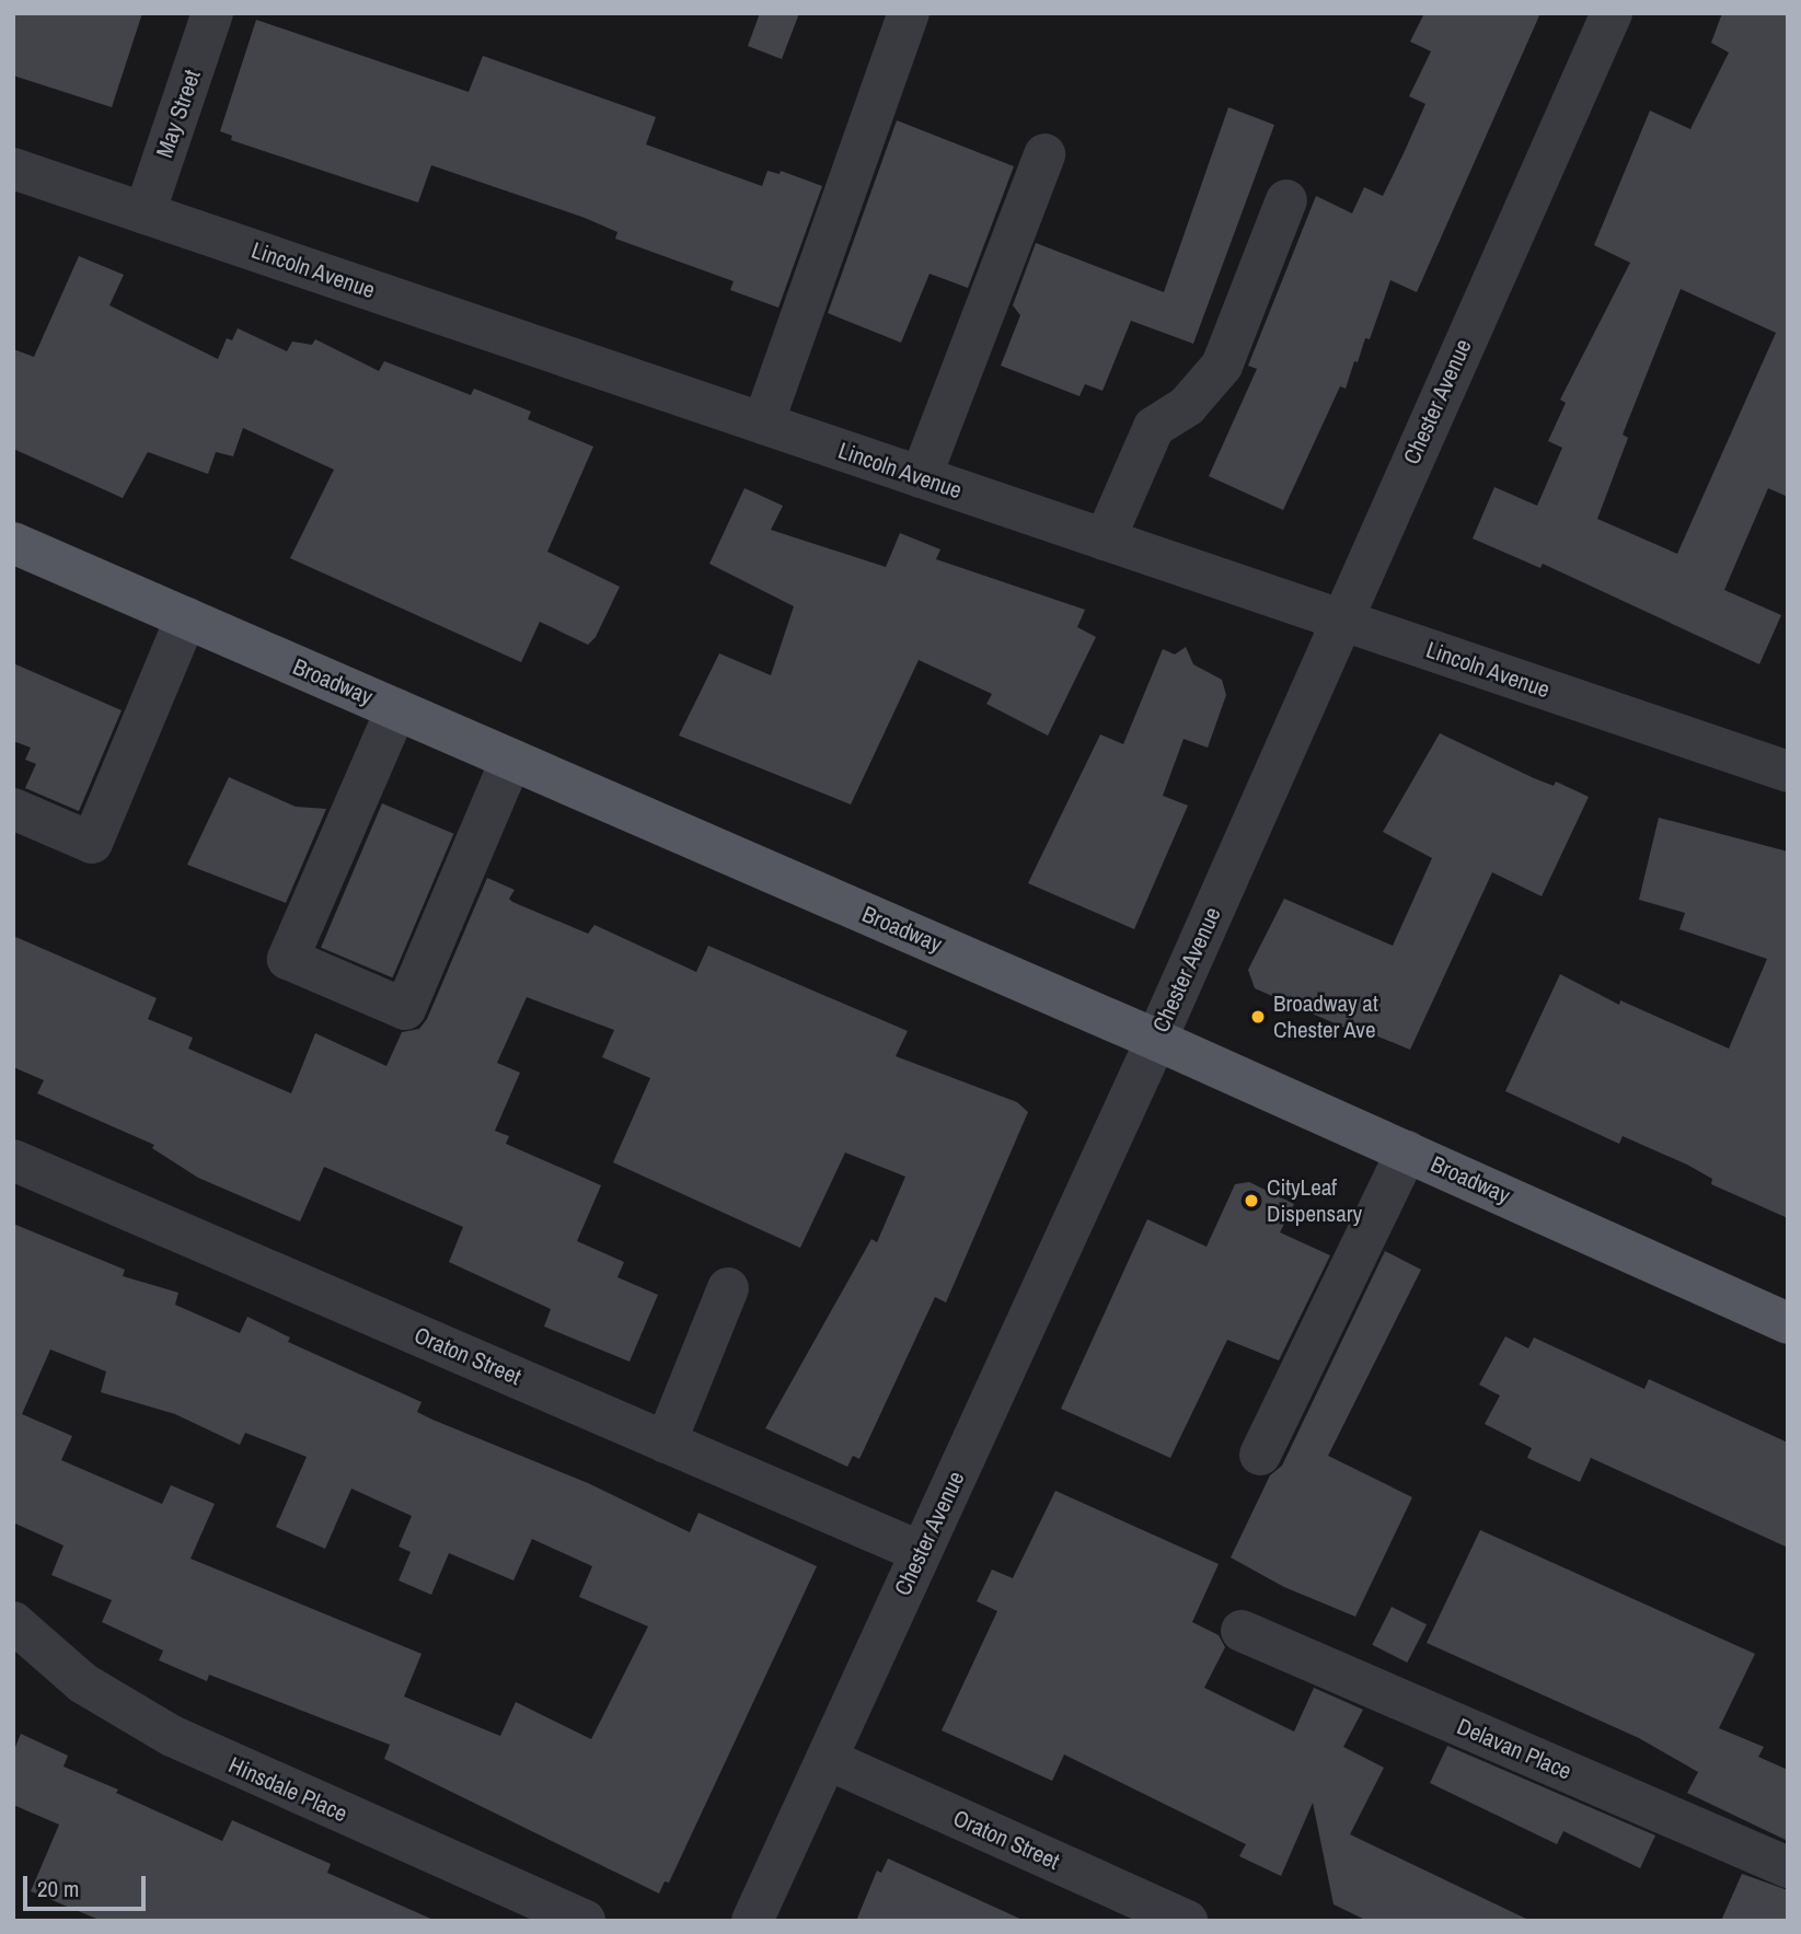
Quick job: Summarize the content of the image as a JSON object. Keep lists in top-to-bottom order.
{
  "streets": {
    "main road": ["Broadway"],
    "street": [
      "May Street",
      "Lincoln Avenue",
      "Chester Avenue",
      "Oraton Street",
      "Delavan Place",
      "Hinsdale Place"
    ]
  },
  "crossings": [
    ["May Street", "Lincoln Avenue"],
    ["Lincoln Avenue", "Chester Avenue"],
    ["Chester Avenue", "Broadway"],
    ["Chester Avenue", "Oraton Street"]
  ],
  "places": ["Broadway at Chester Ave", "CityLeaf Dispensary"],
  "scale_bar": "20 m"
}
